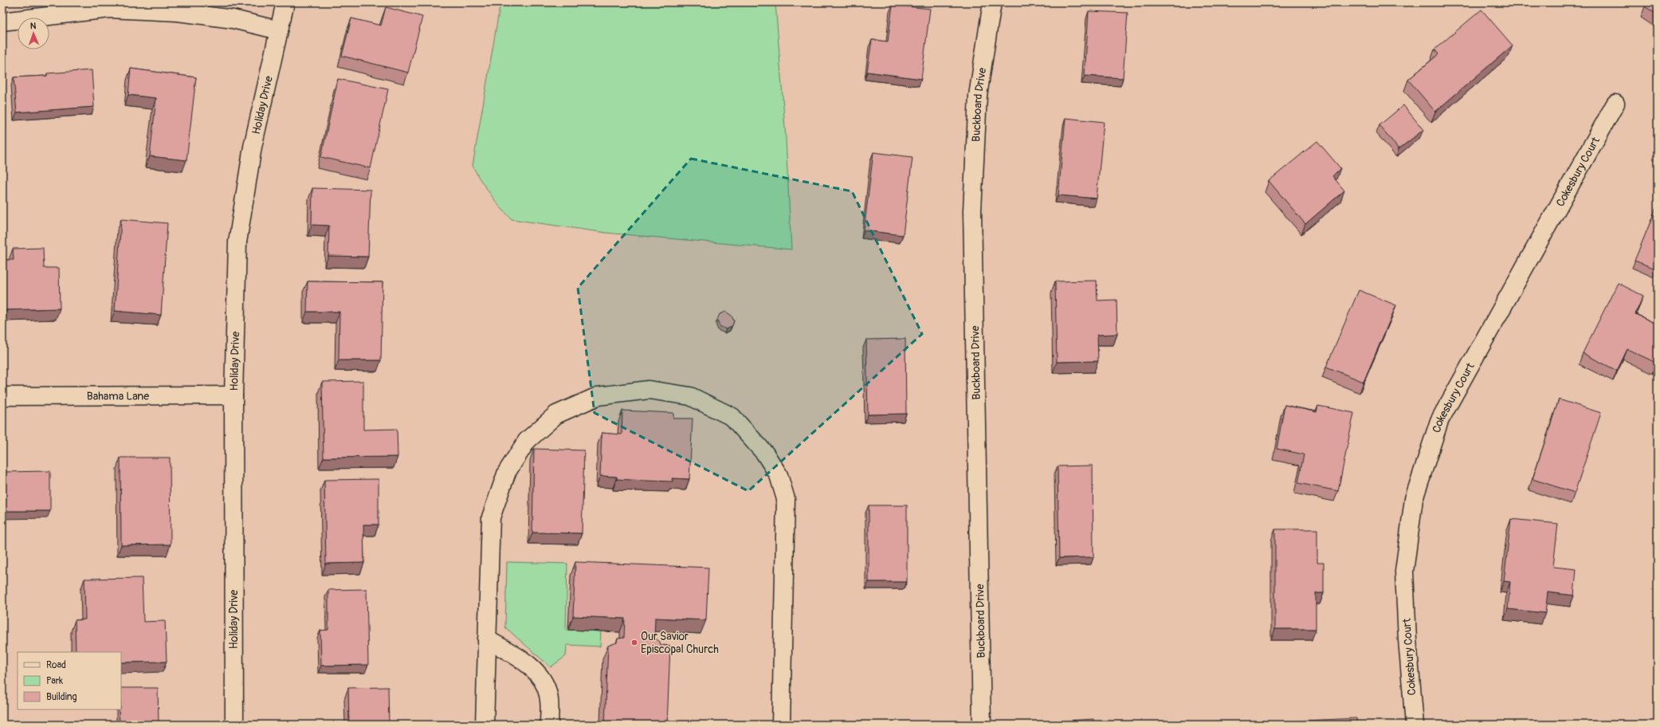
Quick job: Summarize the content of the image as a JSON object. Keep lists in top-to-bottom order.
{
  "streets": {
    "street": [
      "Holiday Drive",
      "Buckboard Drive",
      "Cokesbury Court",
      "Bahama Lane"
    ]
  },
  "crossings": [
    ["Holiday Drive", "Bahama Lane"]
  ],
  "places": ["Our Savior Episcopal Church"],
  "legend": ["Road", "Park", "Building"],
  "north": "top"
}
